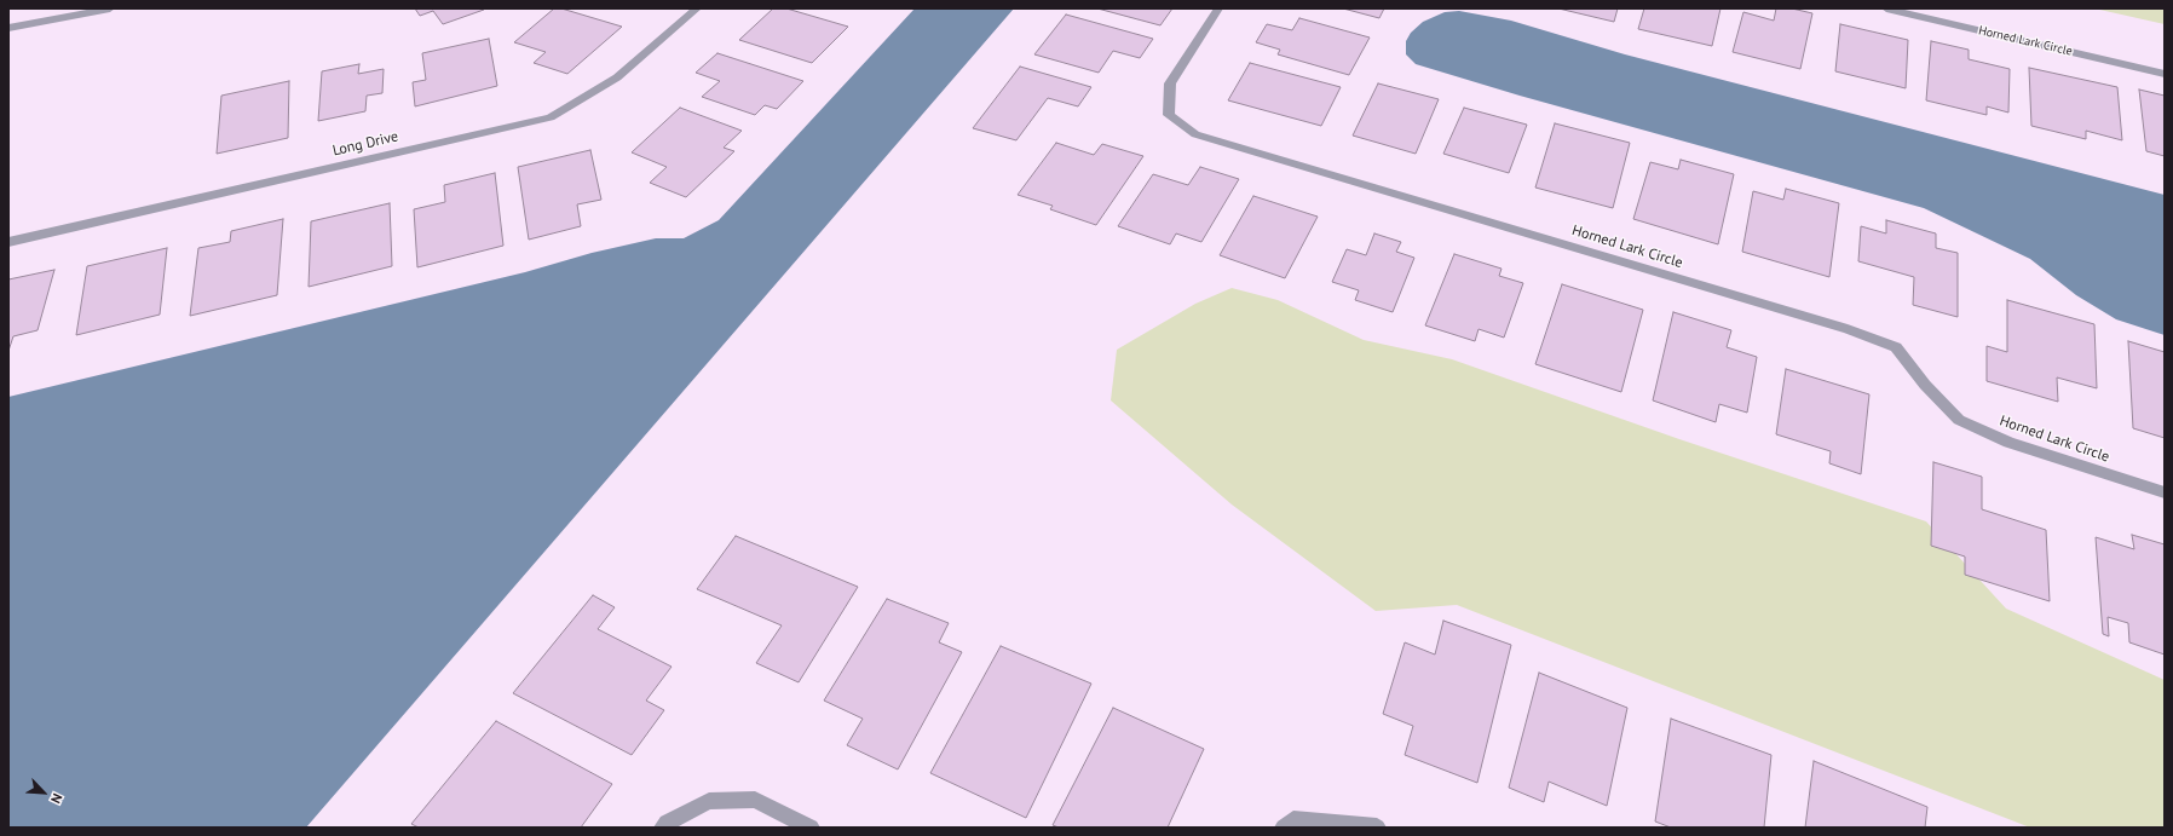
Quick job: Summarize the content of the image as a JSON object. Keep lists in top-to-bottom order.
{
  "streets": {
    "street": ["Horned Lark Circle", "Long Drive"]
  },
  "north": "bottom right"
}
